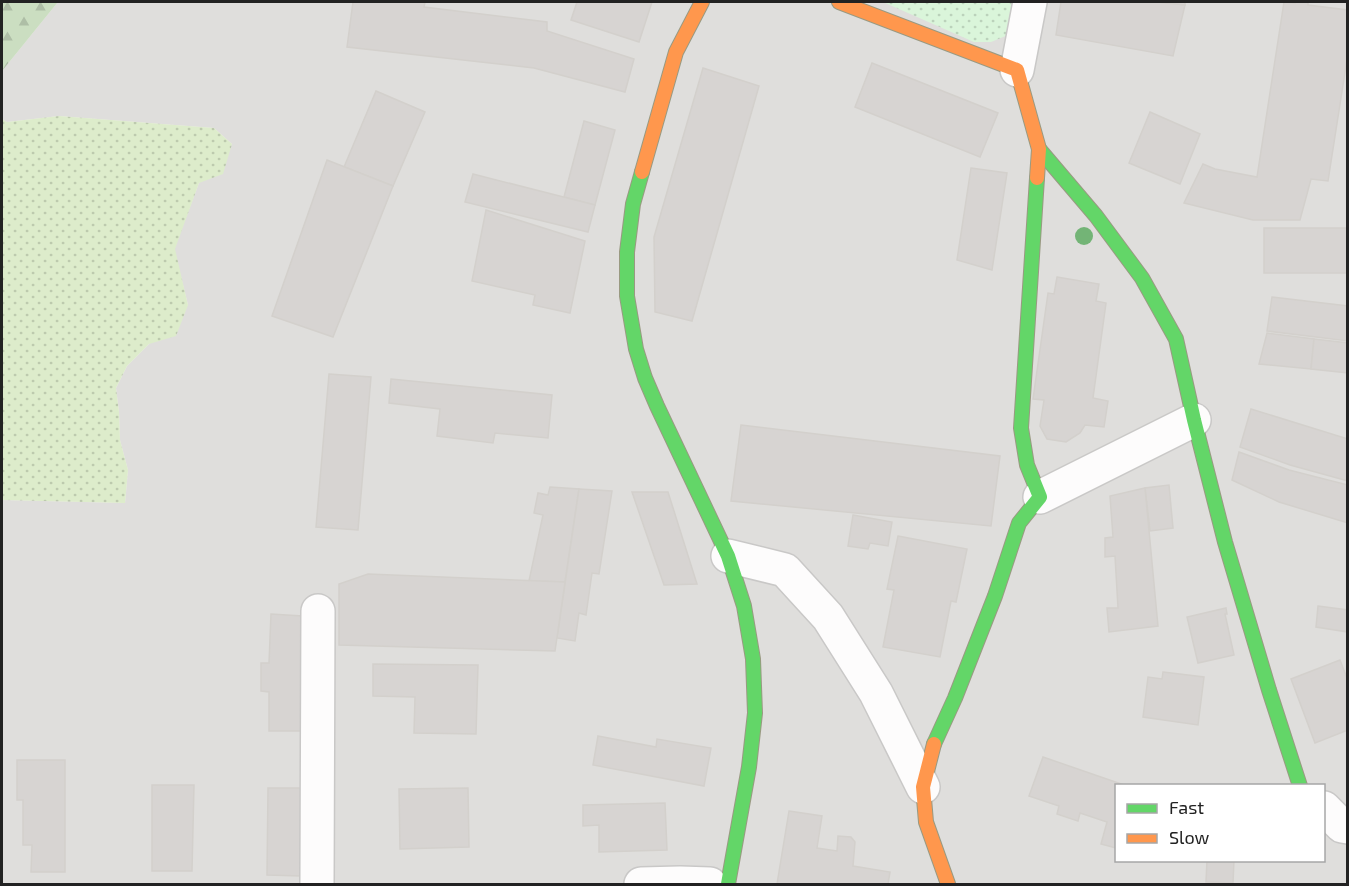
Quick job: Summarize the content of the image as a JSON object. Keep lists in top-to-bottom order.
{
  "legend": ["Fast", "Slow"]
}
